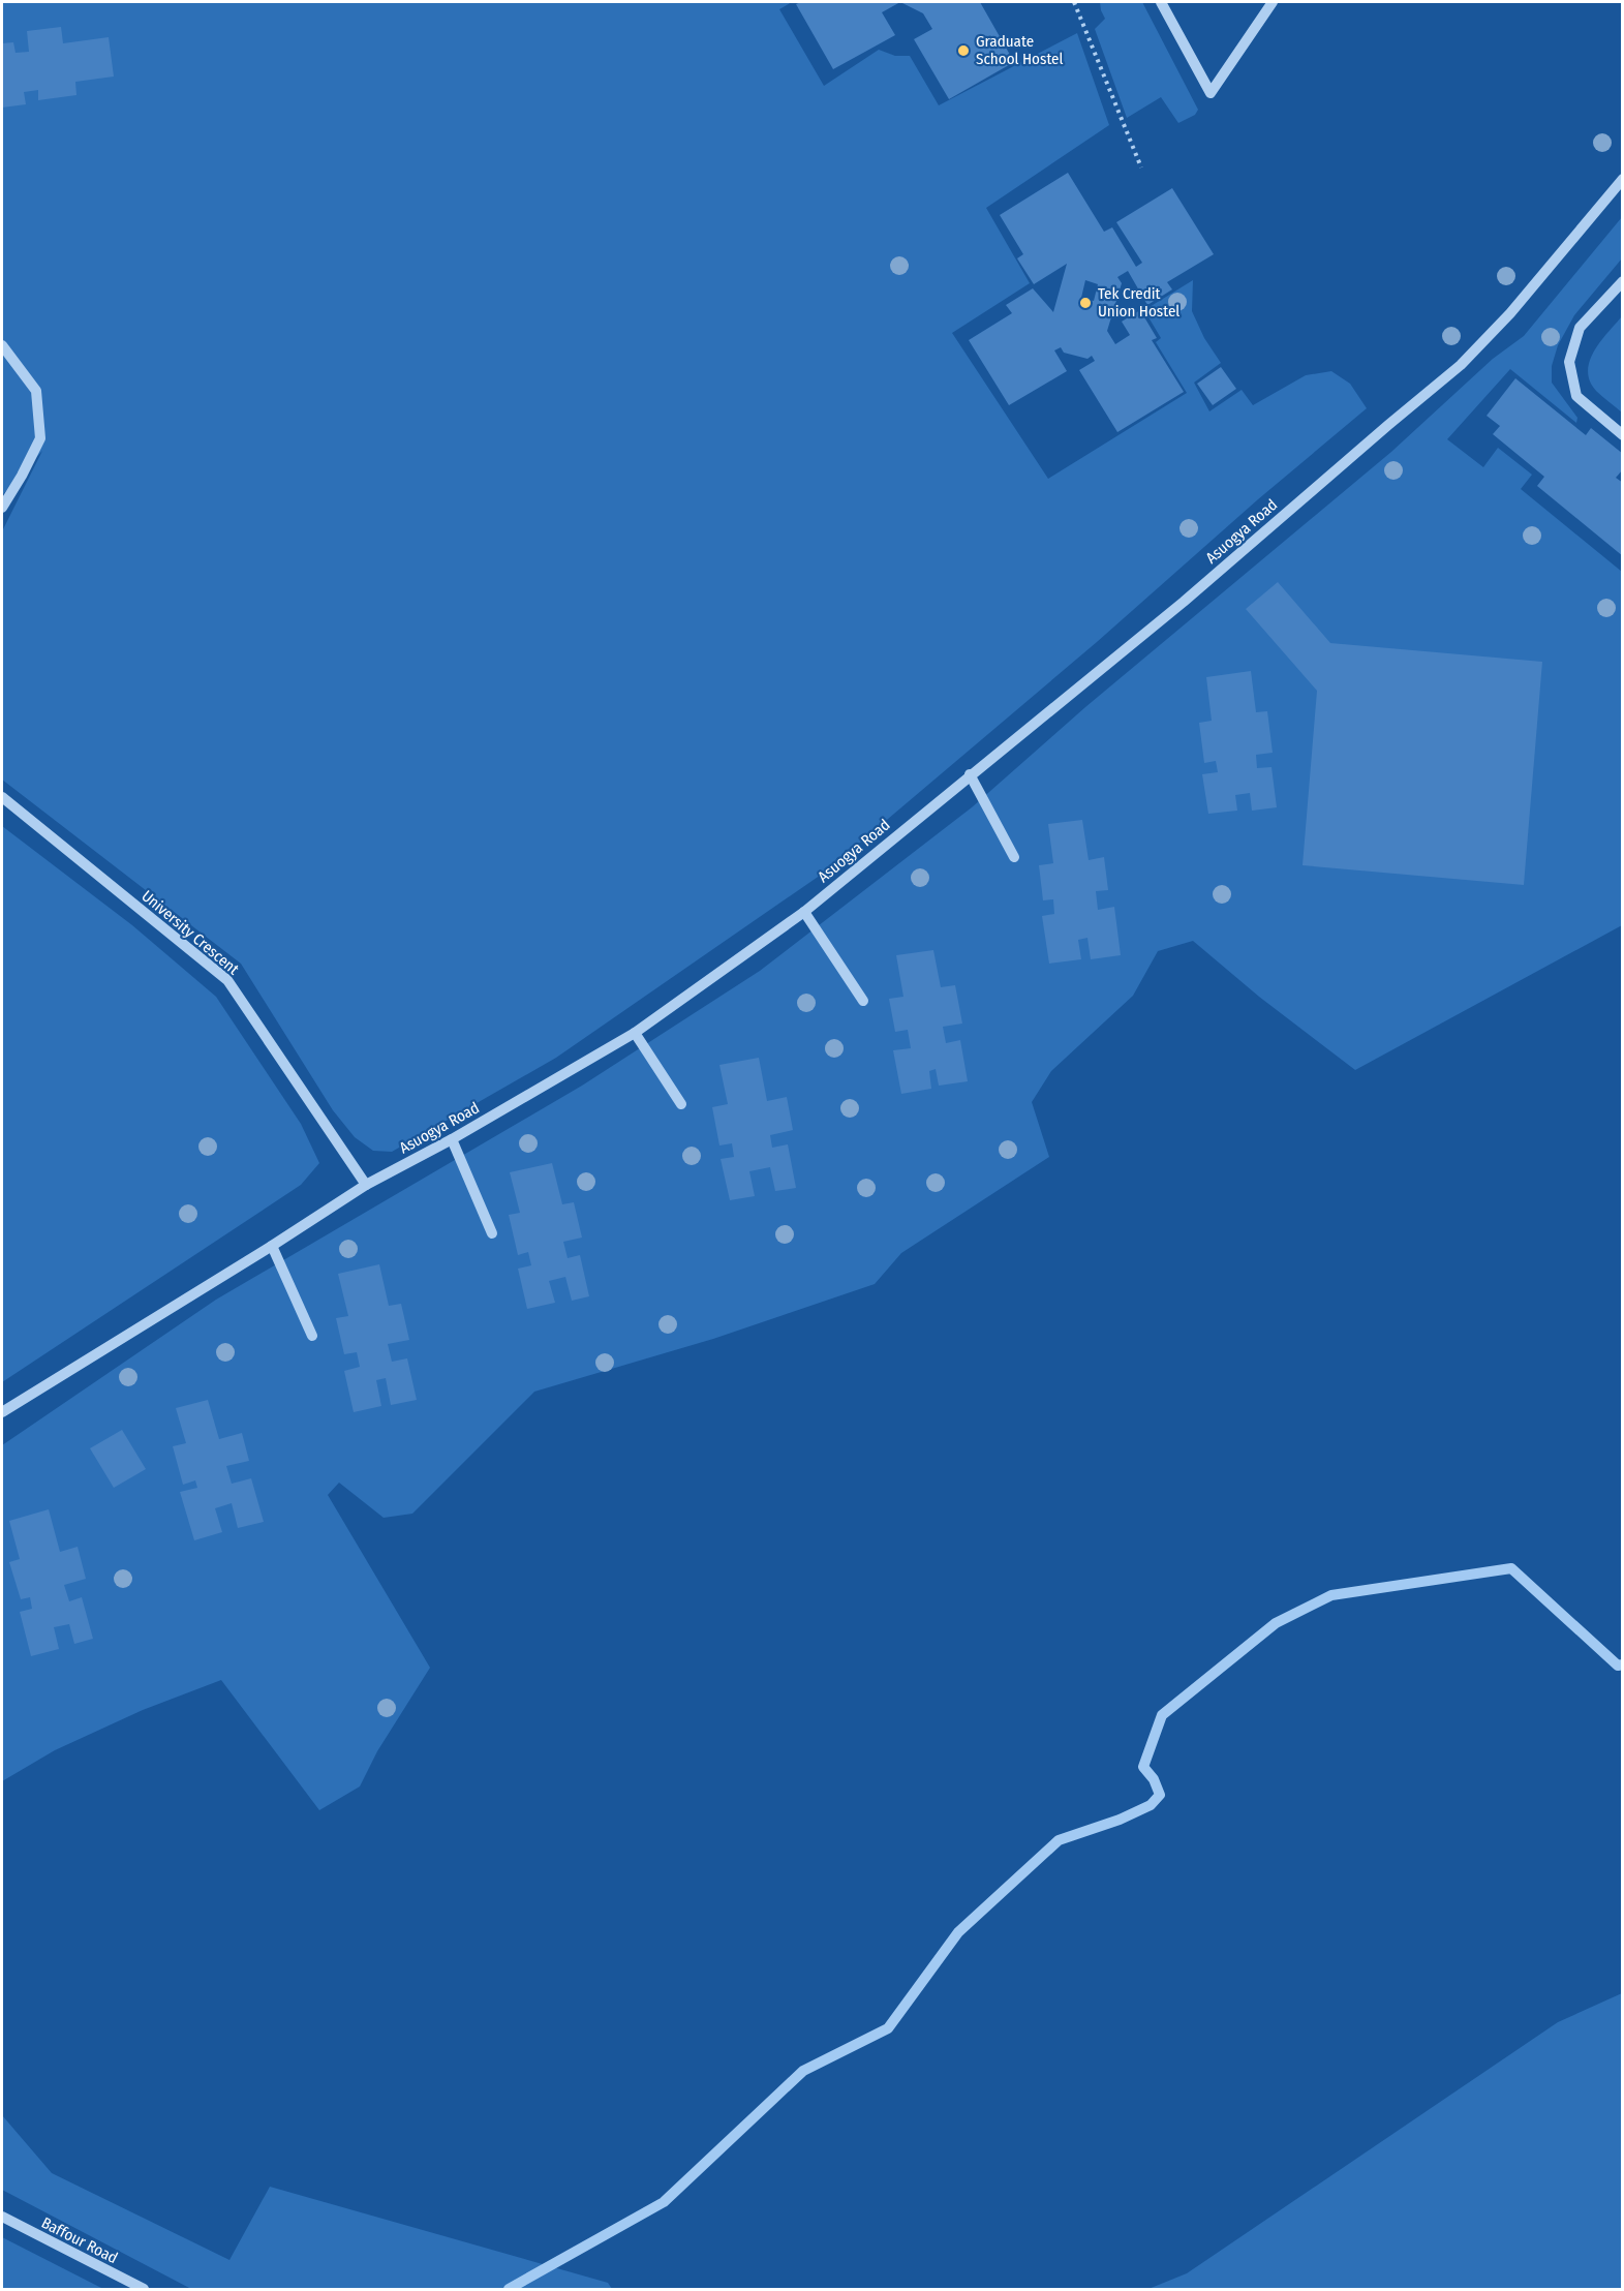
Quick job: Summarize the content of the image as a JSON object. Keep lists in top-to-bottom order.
{
  "streets": {
    "street": ["Asuogya Road", "University Crescent", "Baffour Road"]
  },
  "crossings": [
    ["Asuogya Road", "University Crescent"]
  ],
  "places": ["Graduate School Hostel", "Tek Credit Union Hostel"]
}
